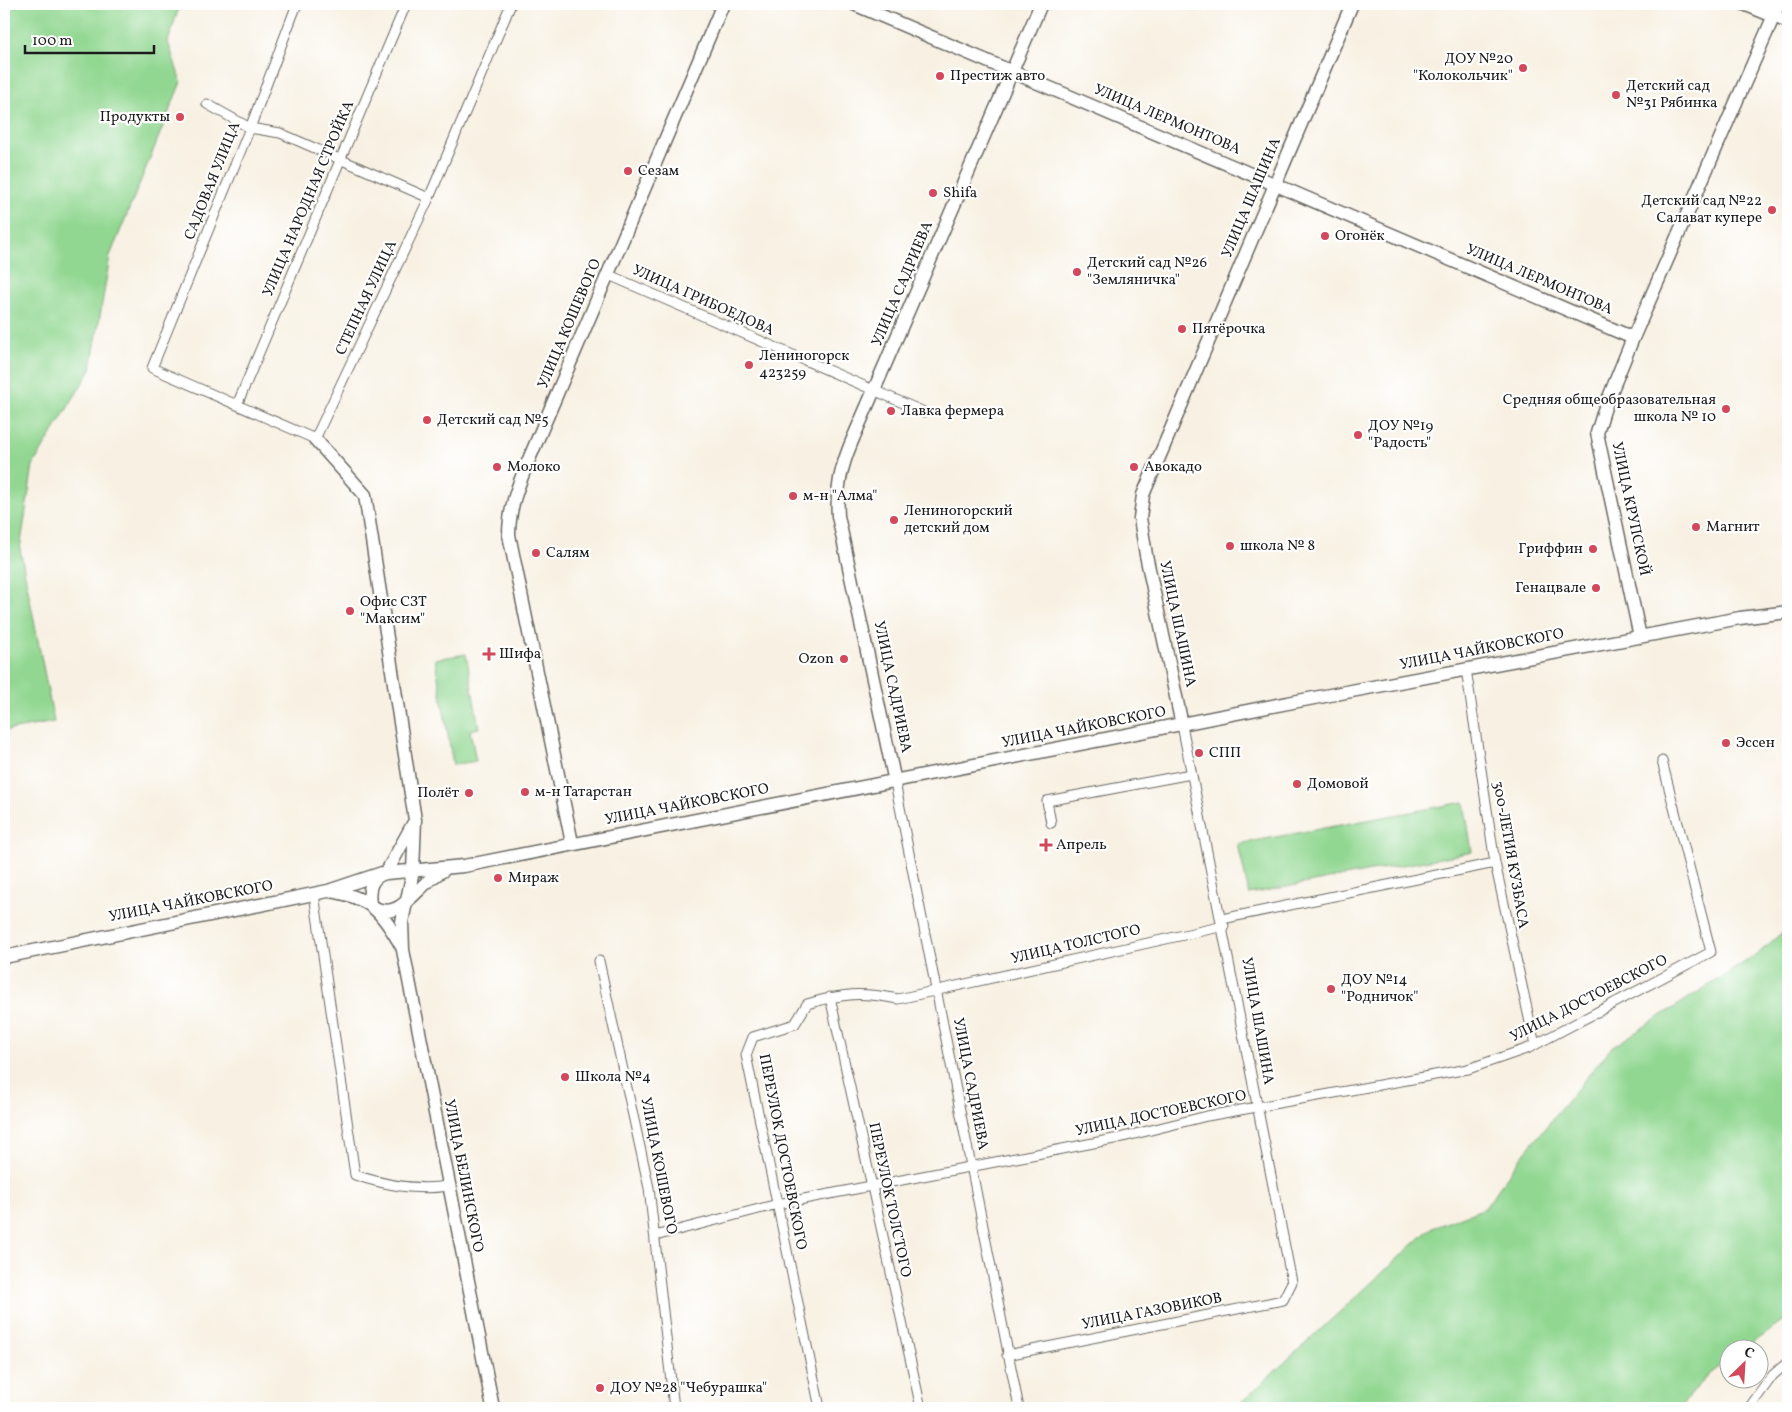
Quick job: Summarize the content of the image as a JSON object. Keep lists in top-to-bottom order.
{
  "streets": {
    "street": [
      "УЛИЦА ЛЕРМОНТОВА",
      "САДОВАЯ УЛИЦА",
      "УЛИЦА ШАШИНА",
      "УЛИЦА НАРОДНАЯ СТРОЙКА",
      "УЛИЦА САДРИЕВА",
      "СТЕПНАЯ УЛИЦА",
      "УЛИЦА ГРИБОЕДОВА",
      "УЛИЦА КОШЕВОГО",
      "УЛИЦА КРУПСКОЙ",
      "УЛИЦА ЧАЙКОВСКОГО",
      "300-ЛЕТИЯ КУЗБАСА",
      "УЛИЦА ТОЛСТОГО",
      "УЛИЦА ДОСТОЕВСКОГО",
      "ПЕРЕУЛОК ДОСТОЕВСКОГО",
      "УЛИЦА БЕЛИНСКОГО",
      "ПЕРЕУЛОК ТОЛСТОГО",
      "УЛИЦА ГАЗОВИКОВ"
    ]
  },
  "crossings": [
    ["УЛИЦА ЛЕРМОНТОВА", "УЛИЦА ШАШИНА"],
    ["УЛИЦА ЛЕРМОНТОВА", "УЛИЦА САДРИЕВА"],
    ["УЛИЦА ЛЕРМОНТОВА", "УЛИЦА КРУПСКОЙ"],
    ["САДОВАЯ УЛИЦА", "УЛИЦА НАРОДНАЯ СТРОЙКА"],
    ["УЛИЦА ШАШИНА", "УЛИЦА ЧАЙКОВСКОГО"],
    ["УЛИЦА ШАШИНА", "УЛИЦА ТОЛСТОГО"],
    ["УЛИЦА ШАШИНА", "УЛИЦА ДОСТОЕВСКОГО"],
    ["УЛИЦА ШАШИНА", "УЛИЦА ГАЗОВИКОВ"],
    ["УЛИЦА САДРИЕВА", "УЛИЦА ГРИБОЕДОВА"],
    ["УЛИЦА САДРИЕВА", "УЛИЦА ЧАЙКОВСКОГО"],
    ["УЛИЦА САДРИЕВА", "УЛИЦА ТОЛСТОГО"],
    ["УЛИЦА САДРИЕВА", "УЛИЦА ДОСТОЕВСКОГО"],
    ["УЛИЦА САДРИЕВА", "ПЕРЕУЛОК ДОСТОЕВСКОГО"],
    ["УЛИЦА САДРИЕВА", "УЛИЦА ГАЗОВИКОВ"],
    ["УЛИЦА ГРИБОЕДОВА", "УЛИЦА КОШЕВОГО"],
    ["УЛИЦА КОШЕВОГО", "УЛИЦА ЧАЙКОВСКОГО"],
    ["УЛИЦА КОШЕВОГО", "УЛИЦА ДОСТОЕВСКОГО"],
    ["УЛИЦА КРУПСКОЙ", "УЛИЦА ЧАЙКОВСКОГО"],
    ["УЛИЦА ЧАЙКОВСКОГО", "300-ЛЕТИЯ КУЗБАСА"],
    ["300-ЛЕТИЯ КУЗБАСА", "УЛИЦА ТОЛСТОГО"],
    ["300-ЛЕТИЯ КУЗБАСА", "УЛИЦА ДОСТОЕВСКОГО"],
    ["УЛИЦА ТОЛСТОГО", "ПЕРЕУЛОК ДОСТОЕВСКОГО"],
    ["УЛИЦА ДОСТОЕВСКОГО", "ПЕРЕУЛОК ДОСТОЕВСКОГО"],
    ["УЛИЦА ДОСТОЕВСКОГО", "ПЕРЕУЛОК ТОЛСТОГО"],
    ["ПЕРЕУЛОК ДОСТОЕВСКОГО", "ПЕРЕУЛОК ТОЛСТОГО"]
  ],
  "places": {
    "other": [
      "ДОУ №20 \"Колокольчик\"",
      "Престиж авто",
      "Детский сад №31 Рябинка",
      "Продукты",
      "Сезам",
      "Shifa",
      "Детский сад №22 Салават купере",
      "Огонёк",
      "Детский сад №26 \"Земляничка\"",
      "Пятёрочка",
      "Лениногорск 423259",
      "Средняя общеобразовательная школа № 10",
      "Лавка фермера",
      "Детский сад №5",
      "ДОУ №19 \"Радость\"",
      "Молоко",
      "Авокадо",
      "м-н \"Алма\"",
      "Лениногорский детский дом",
      "Магнит",
      "школа № 8",
      "Гриффин",
      "Салям",
      "Генацвале",
      "Офис СЗТ \"Максим\"",
      "Ozon",
      "Эссен",
      "СПП",
      "Домовой",
      "м-н Татарстан",
      "Полёт",
      "Мираж",
      "ДОУ №14 \"Родничок\"",
      "Школа №4",
      "ДОУ №28 \"Чебурашка\""
    ],
    "health": ["Шифа", "Апрель"]
  },
  "scale_bar": "100 m",
  "north": "top right"
}
